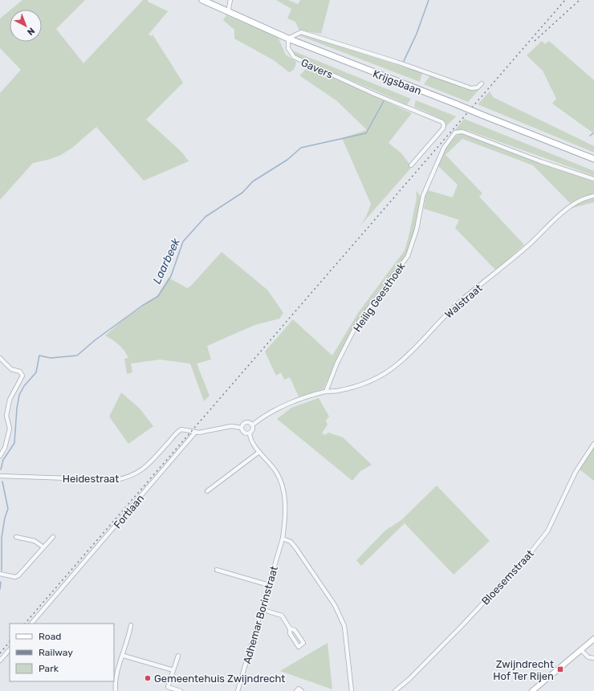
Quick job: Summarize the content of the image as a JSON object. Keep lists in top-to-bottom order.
{
  "streets": {
    "main road": ["Krijgsbaan"],
    "street": [
      "Gavers",
      "Heilig Geesthoek",
      "Walstraat",
      "Heidestraat",
      "Fortlaan",
      "Bloesemstraat",
      "Adhemar Borinstraat"
    ]
  },
  "crossings": [
    ["Gavers", "Krijgsbaan"],
    ["Heilig Geesthoek", "Walstraat"],
    ["Heidestraat", "Fortlaan"]
  ],
  "water": ["Laarbeek"],
  "places": {
    "transit": ["Zwijndrecht Hof Ter Rijen"],
    "other": ["Gemeentehuis Zwijndrecht"]
  },
  "legend": ["Road", "Railway", "Park"],
  "north": "bottom right"
}
